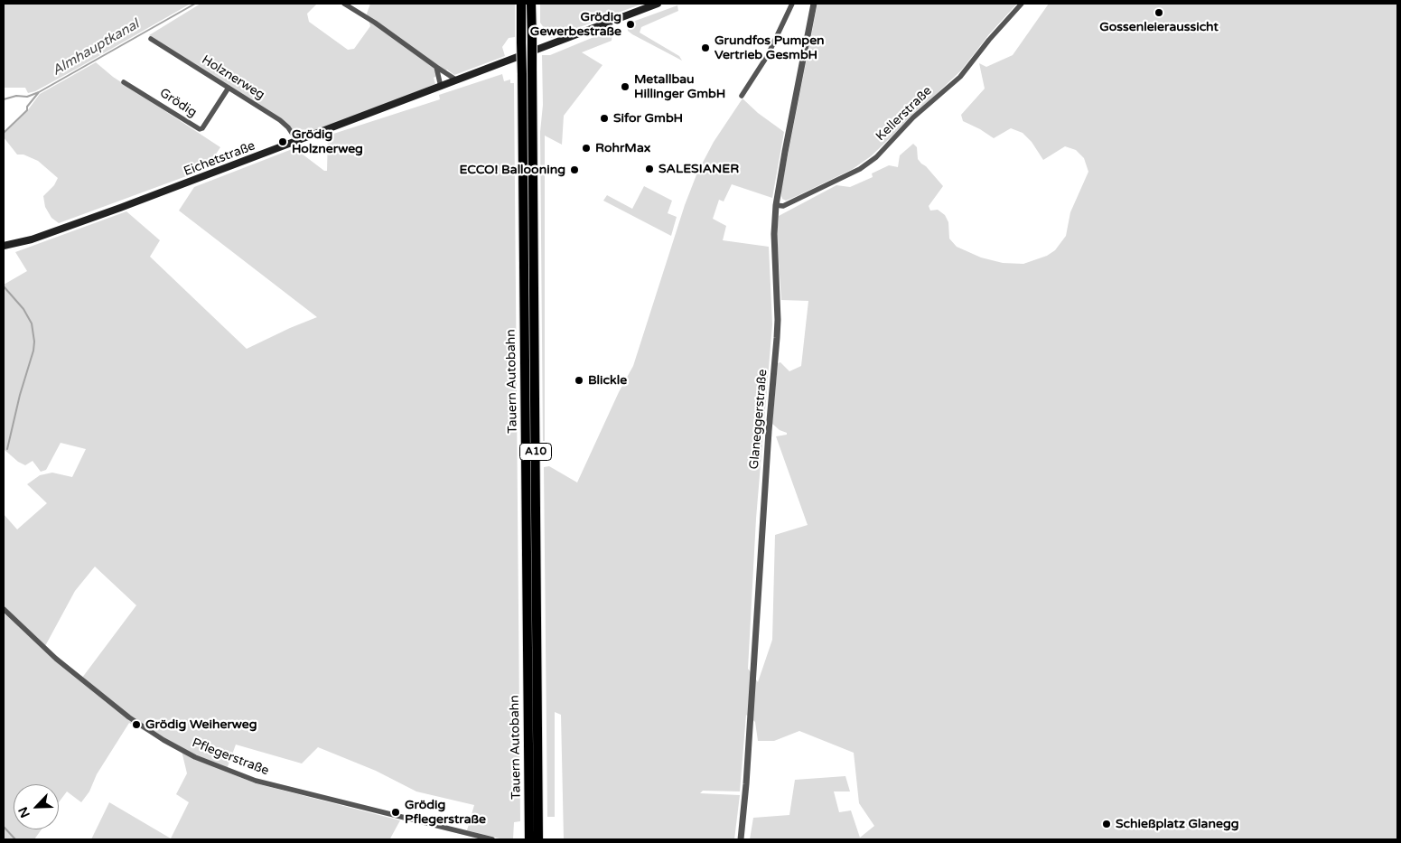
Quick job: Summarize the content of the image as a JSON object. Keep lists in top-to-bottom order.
{
  "streets": {
    "highway": ["Tauern Autobahn", "A10"],
    "main road": ["Eichetstraße"],
    "street": [
      "Holznerweg",
      "Grödig",
      "Kellerstraße",
      "Glaneggerstraße",
      "Pflegerstraße"
    ]
  },
  "crossings": [
    ["Holznerweg", "Grödig"],
    ["Holznerweg", "Eichetstraße"],
    ["Kellerstraße", "Glaneggerstraße"]
  ],
  "water": ["Almhauptkanal"],
  "places": [
    "Gossenleieraussicht",
    "Grödig Gewerbestraße",
    "Grundfos Pumpen Vertrieb GesmbH",
    "Metallbau Hillinger GmbH",
    "Sifor GmbH",
    "Grödig Holznerweg",
    "RohrMax",
    "SALESIANER",
    "ECCO! Ballooning",
    "Blickle",
    "Grödig Weiherweg",
    "Grödig Pflegerstraße",
    "Schießplatz Glanegg"
  ],
  "north": "bottom left"
}
